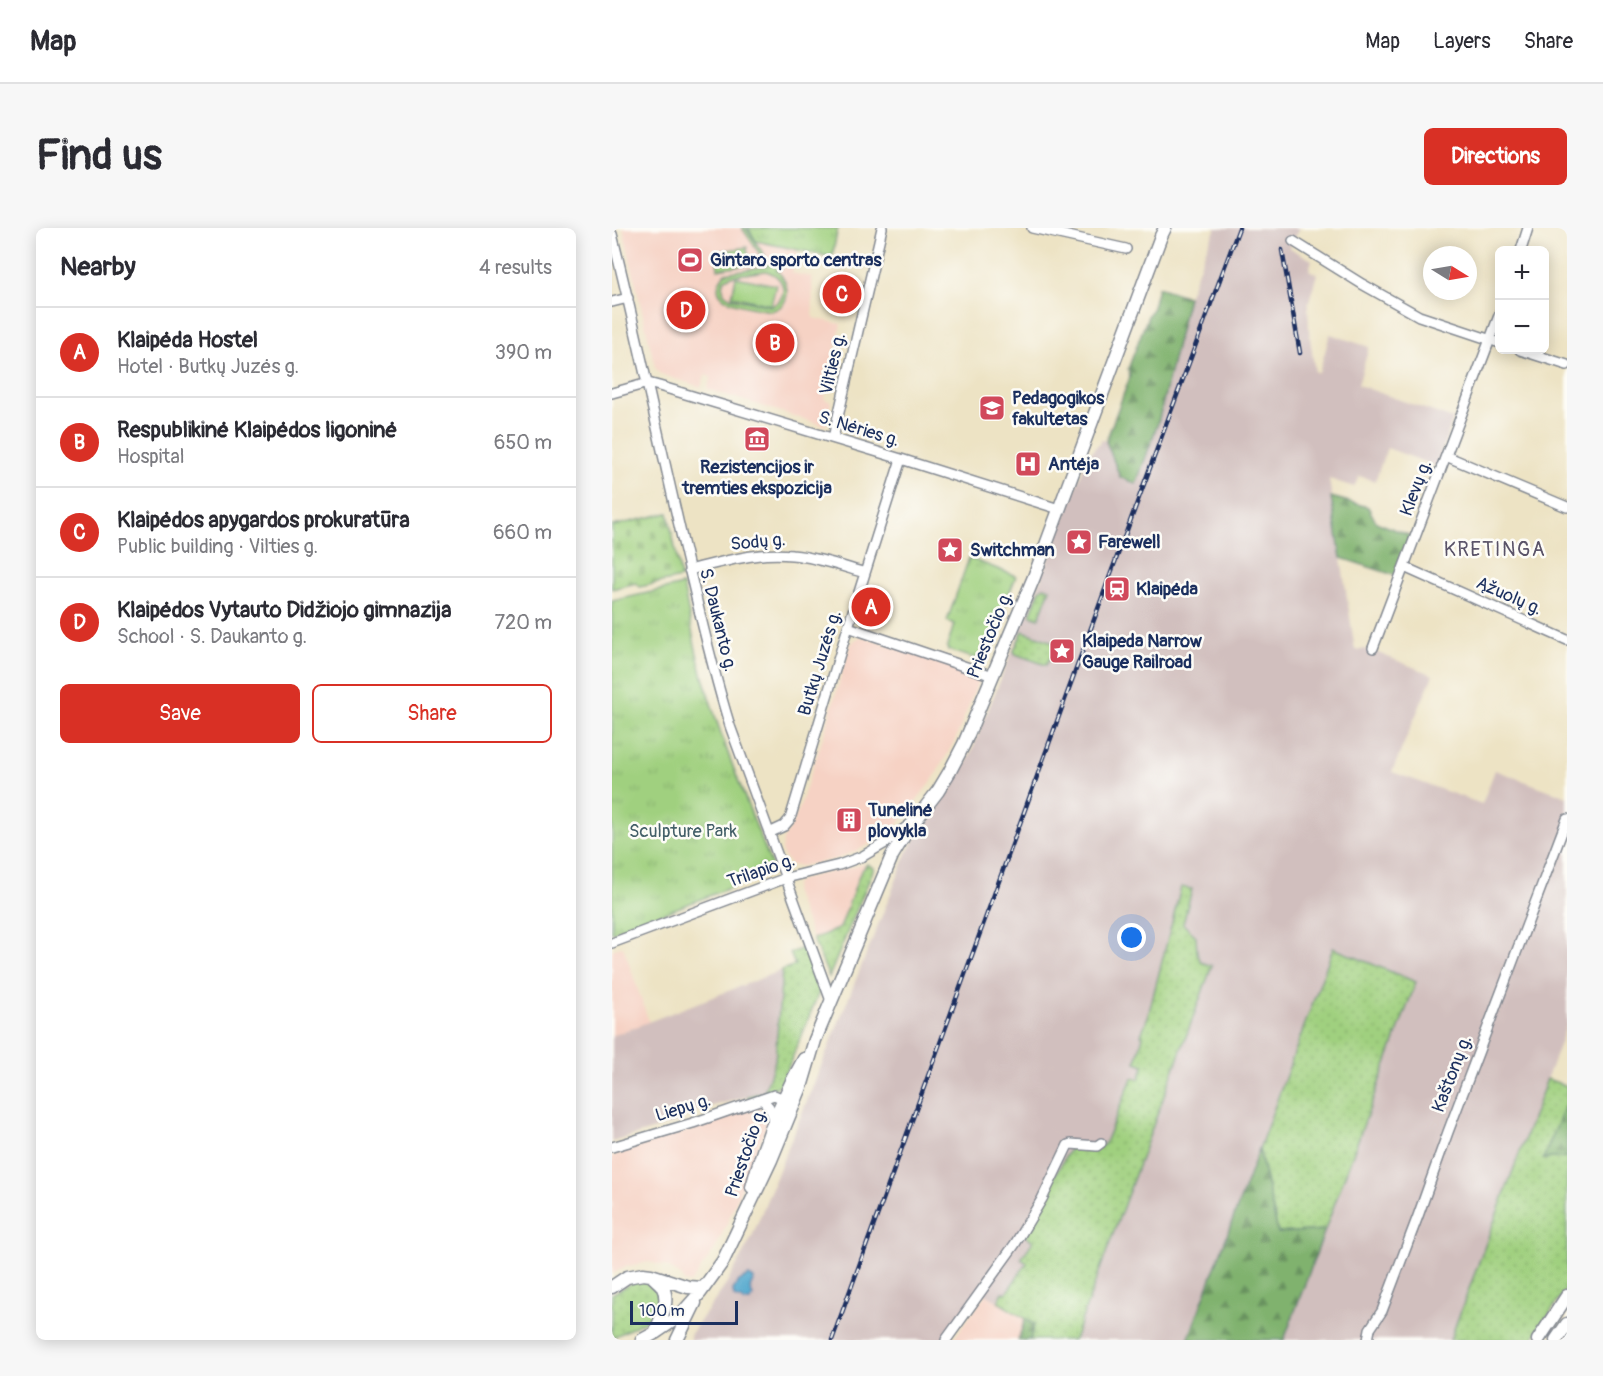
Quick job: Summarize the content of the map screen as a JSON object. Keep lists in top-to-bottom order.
{
  "streets": {
    "main road": ["Priestočio g."],
    "street": [
      "Vilties g.",
      "S. Nėries g.",
      "Klevų g.",
      "Sodų g.",
      "Ąžuolų g.",
      "S. Daukanto g.",
      "Butkų Juzės g.",
      "Trilapio g.",
      "Kaštonų g.",
      "Liepų g."
    ]
  },
  "crossings": [
    ["Vilties g.", "S. Nėries g."],
    ["S. Nėries g.", "S. Daukanto g."],
    ["S. Nėries g.", "Priestočio g."],
    ["S. Nėries g.", "Butkų Juzės g."],
    ["Klevų g.", "Ąžuolų g."],
    ["Sodų g.", "S. Daukanto g."],
    ["Sodų g.", "Butkų Juzės g."],
    ["S. Daukanto g.", "Priestočio g."],
    ["S. Daukanto g.", "Butkų Juzės g."],
    ["S. Daukanto g.", "Trilapio g."],
    ["Priestočio g.", "Trilapio g."],
    ["Priestočio g.", "Liepų g."]
  ],
  "districts": ["KRETINGA"],
  "parks": ["Sculpture Park"],
  "places": {
    "sports": ["Gintaro sporto centras"],
    "school or university": ["Pedagogikos fakultetas"],
    "museum": ["Rezistencijos ir tremties ekspozicija"],
    "hospital": ["Antėja"],
    "place": ["Farewell", "Switchman", "Klaipeda Narrow Gauge Railroad"],
    "station": ["Klaipėda"],
    "building": ["Tunelinė plovykla"]
  },
  "scale_bar": "100 m",
  "north": "right",
  "page": {
    "header": "Map",
    "nav": ["Map", "Layers", "Share"],
    "buttons": [
      "Directions",
      ["Save", "Share"]
    ],
    "title": "Find us",
    "heading": ["Nearby", "4 results"],
    "map_buttons": ["+", "−"],
    "pins": [
      "C",
      "D",
      "B",
      "A"
    ],
    "list": [
      {
        "mark": "A",
        "name": "Klaipėda Hostel",
        "note": "Hotel · Butkų Juzės g.",
        "value": "390 m"
      },
      {
        "mark": "B",
        "name": "Respublikinė Klaipėdos ligoninė",
        "note": "Hospital",
        "value": "650 m"
      },
      {
        "mark": "C",
        "name": "Klaipėdos apygardos prokuratūra",
        "note": "Public building · Vilties g.",
        "value": "660 m"
      },
      {
        "mark": "D",
        "name": "Klaipėdos Vytauto Didžiojo gimnazija",
        "note": "School · S. Daukanto g.",
        "value": "720 m"
      }
    ],
    "scale": "100 m"
  }
}
